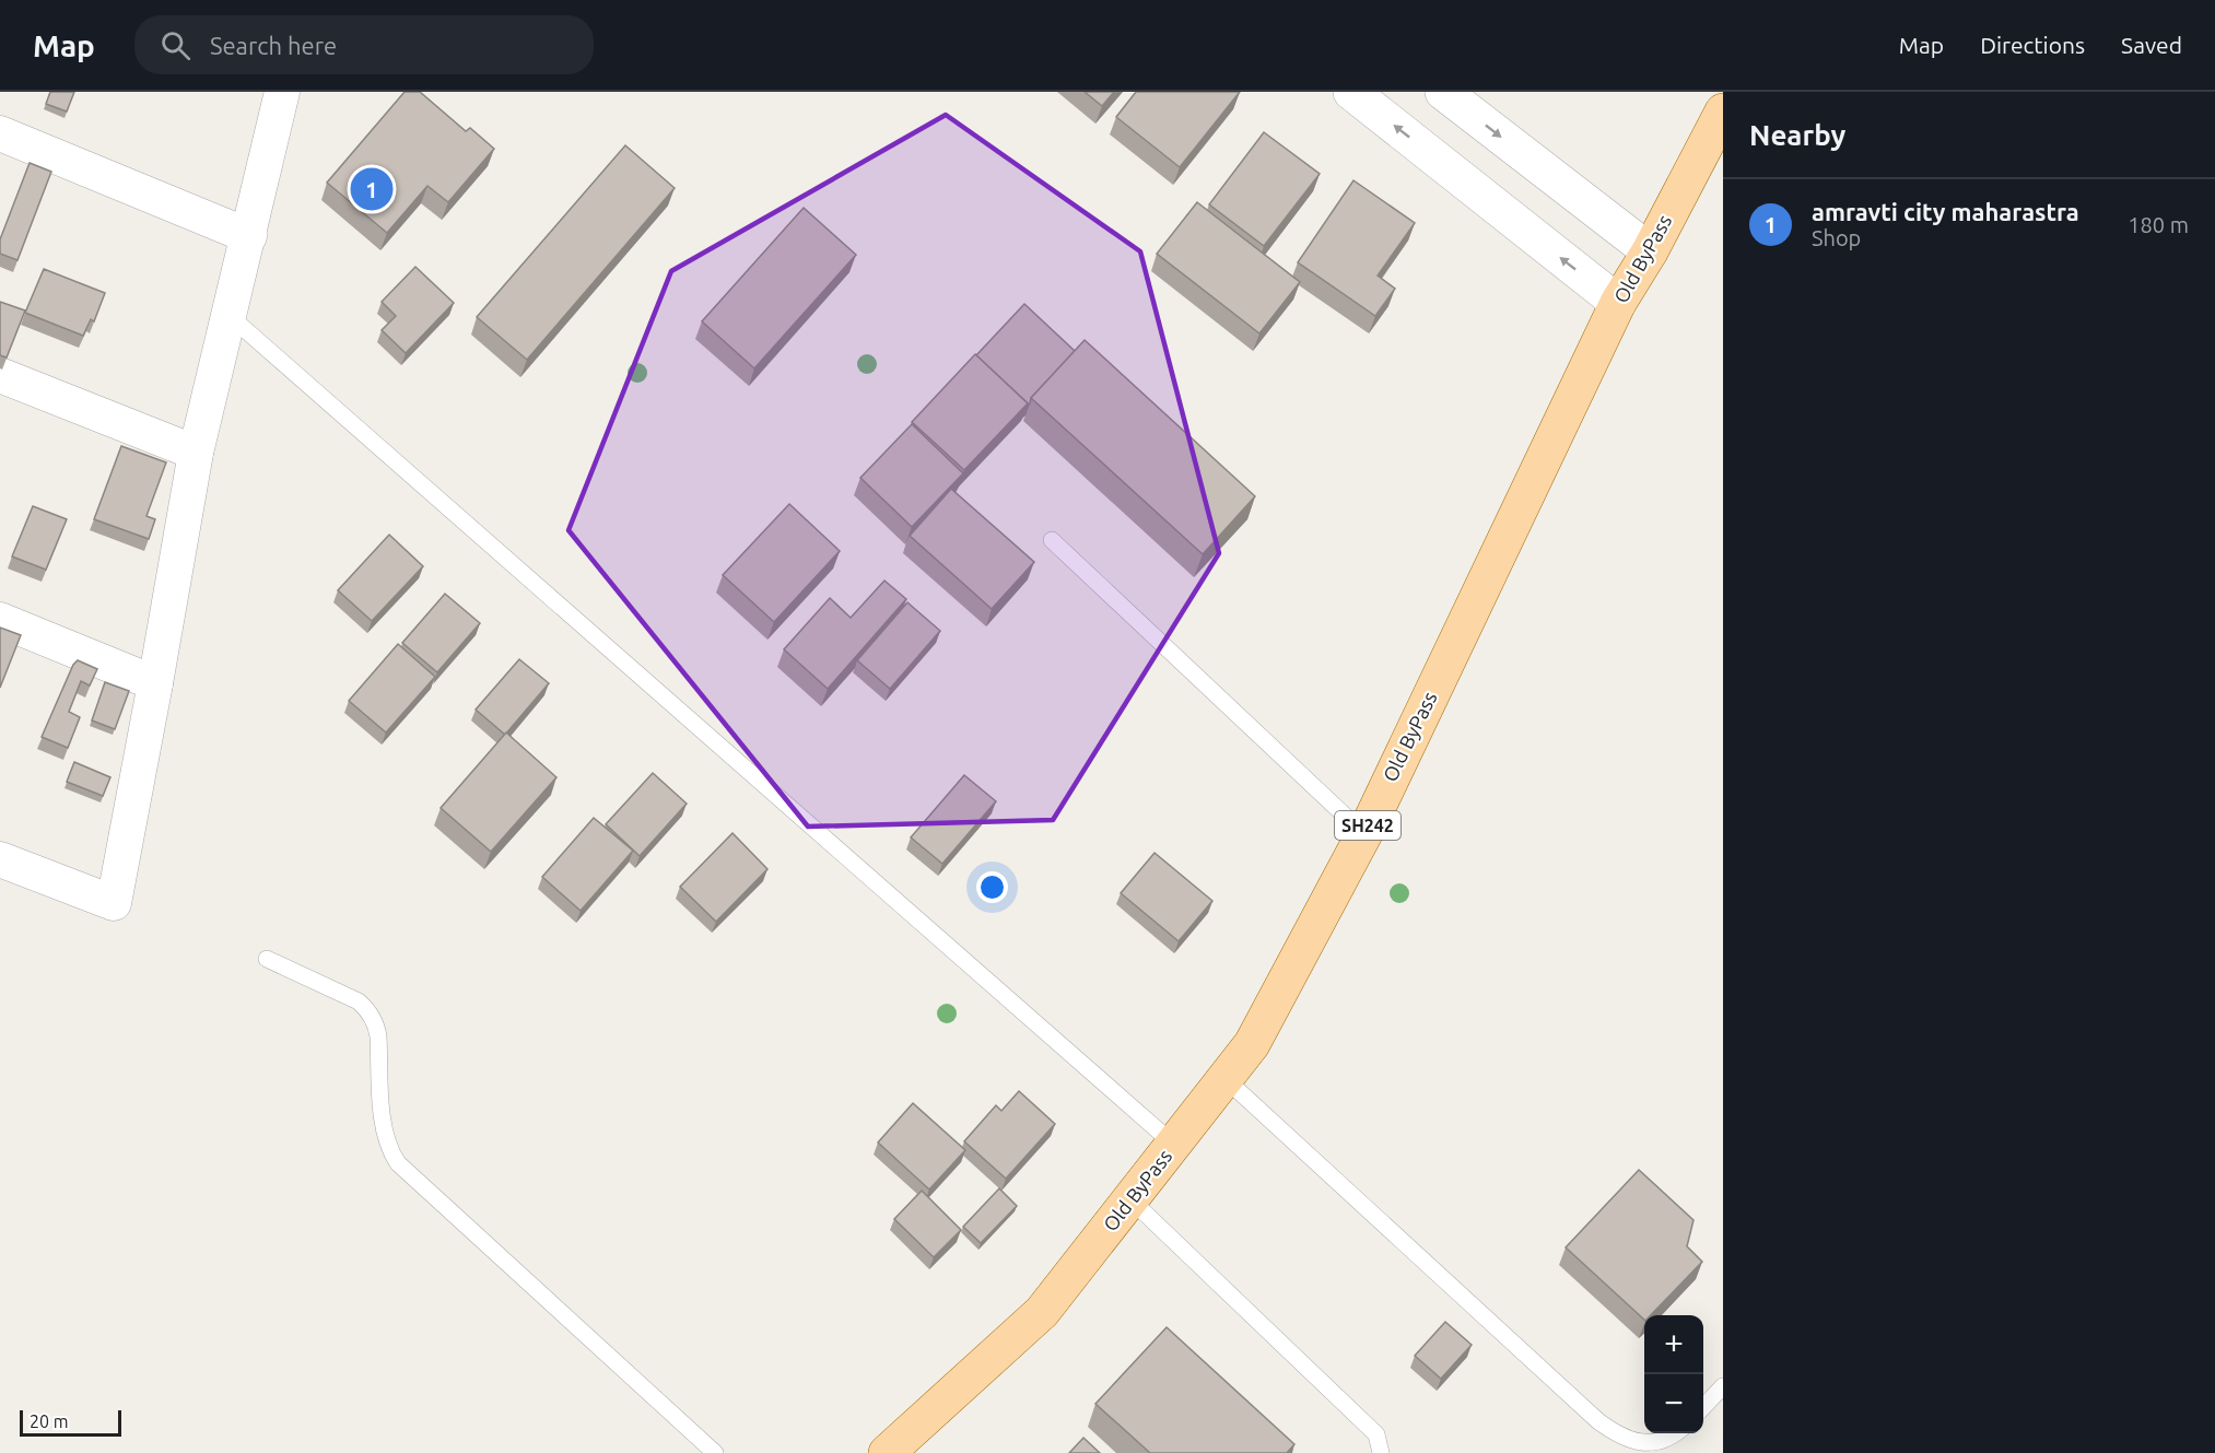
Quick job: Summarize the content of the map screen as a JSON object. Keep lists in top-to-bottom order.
{
  "streets": {
    "main road": ["Old ByPass", "SH242"]
  },
  "scale_bar": "20 m",
  "page": {
    "header": "Map",
    "search": "Search here",
    "nav": ["Map", "Directions", "Saved"],
    "heading": "Nearby",
    "pins": "1",
    "list": [
      {
        "mark": "1",
        "name": "amravti city maharastra",
        "note": "Shop",
        "value": "180 m"
      }
    ],
    "map_buttons": ["+", "−"],
    "scale": "20 m"
  }
}
